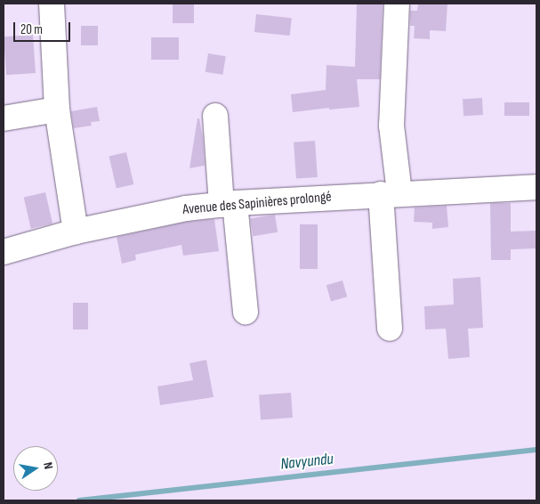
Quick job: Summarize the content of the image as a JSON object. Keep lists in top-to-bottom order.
{
  "streets": {
    "street": ["Avenue des Sapinières prolongé"]
  },
  "water": ["Navyundu"],
  "scale_bar": "20 m",
  "north": "right"
}
